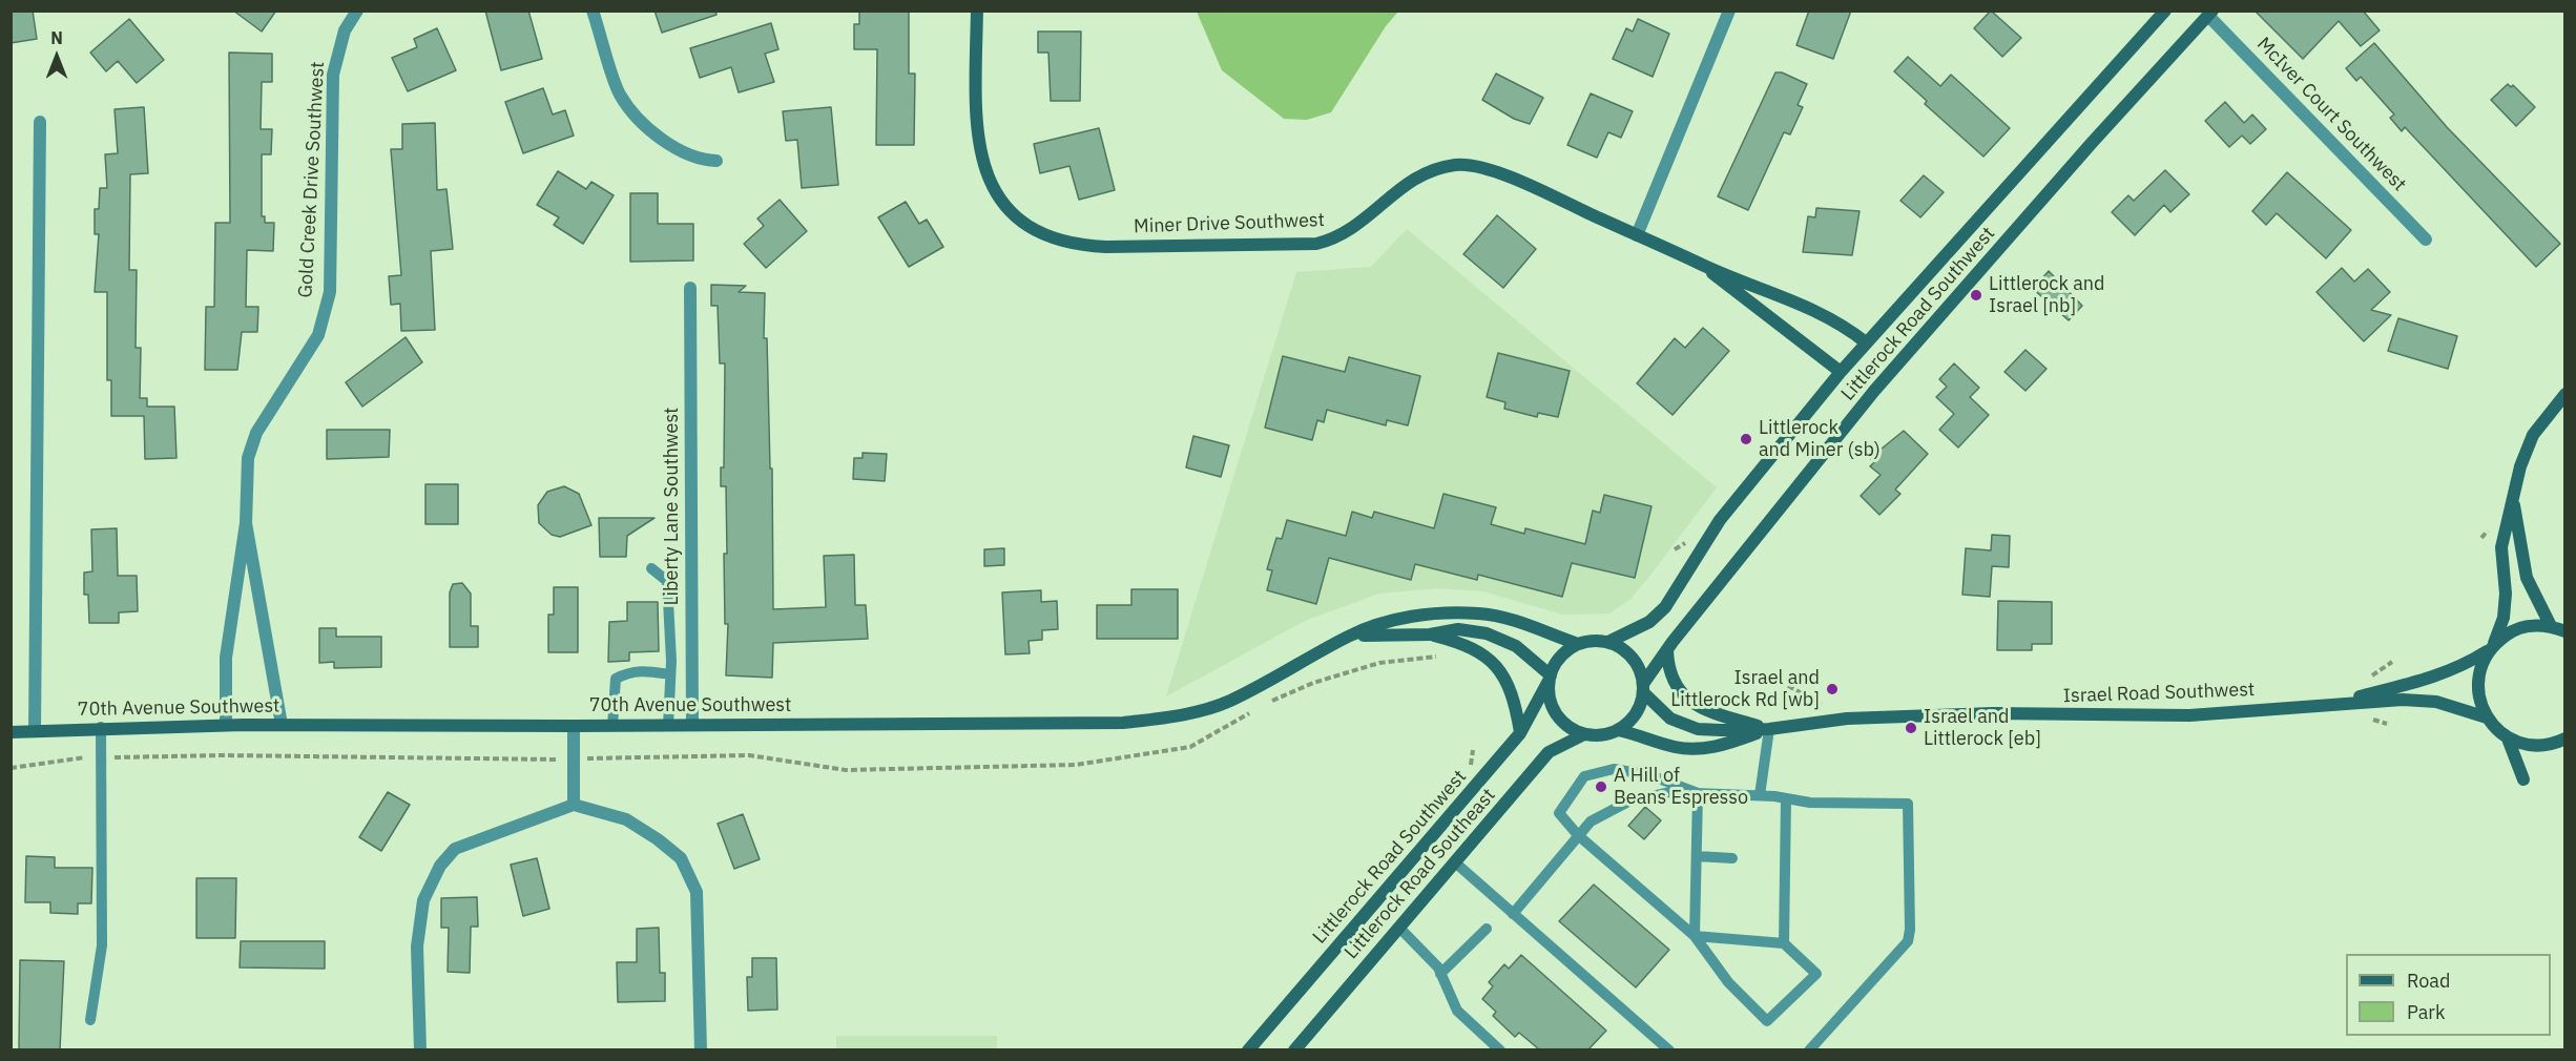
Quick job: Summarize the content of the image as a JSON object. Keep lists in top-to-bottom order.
{
  "streets": {
    "street": [
      "McIver Court Southwest",
      "Gold Creek Drive Southwest",
      "Miner Drive Southwest",
      "Littlerock Road Southwest",
      "Liberty Lane Southwest",
      "Israel Road Southwest",
      "70th Avenue Southwest",
      "Littlerock Road Southeast"
    ]
  },
  "crossings": [
    ["McIver Court Southwest", "Littlerock Road Southwest"],
    ["Gold Creek Drive Southwest", "70th Avenue Southwest"],
    ["Miner Drive Southwest", "Littlerock Road Southwest"],
    ["Littlerock Road Southwest", "Israel Road Southwest"],
    ["Littlerock Road Southwest", "70th Avenue Southwest"],
    ["Littlerock Road Southwest", "Littlerock Road Southeast"],
    ["Liberty Lane Southwest", "70th Avenue Southwest"],
    ["Israel Road Southwest", "70th Avenue Southwest"],
    ["Israel Road Southwest", "Littlerock Road Southeast"],
    ["70th Avenue Southwest", "Littlerock Road Southeast"]
  ],
  "places": [
    "Littlerock and Israel [nb]",
    "Littlerock and Miner (sb)",
    "Israel and Littlerock Rd [wb]",
    "Israel and Littlerock [eb]",
    "A Hill of Beans Espresso"
  ],
  "legend": ["Road", "Park"],
  "north": "top"
}
